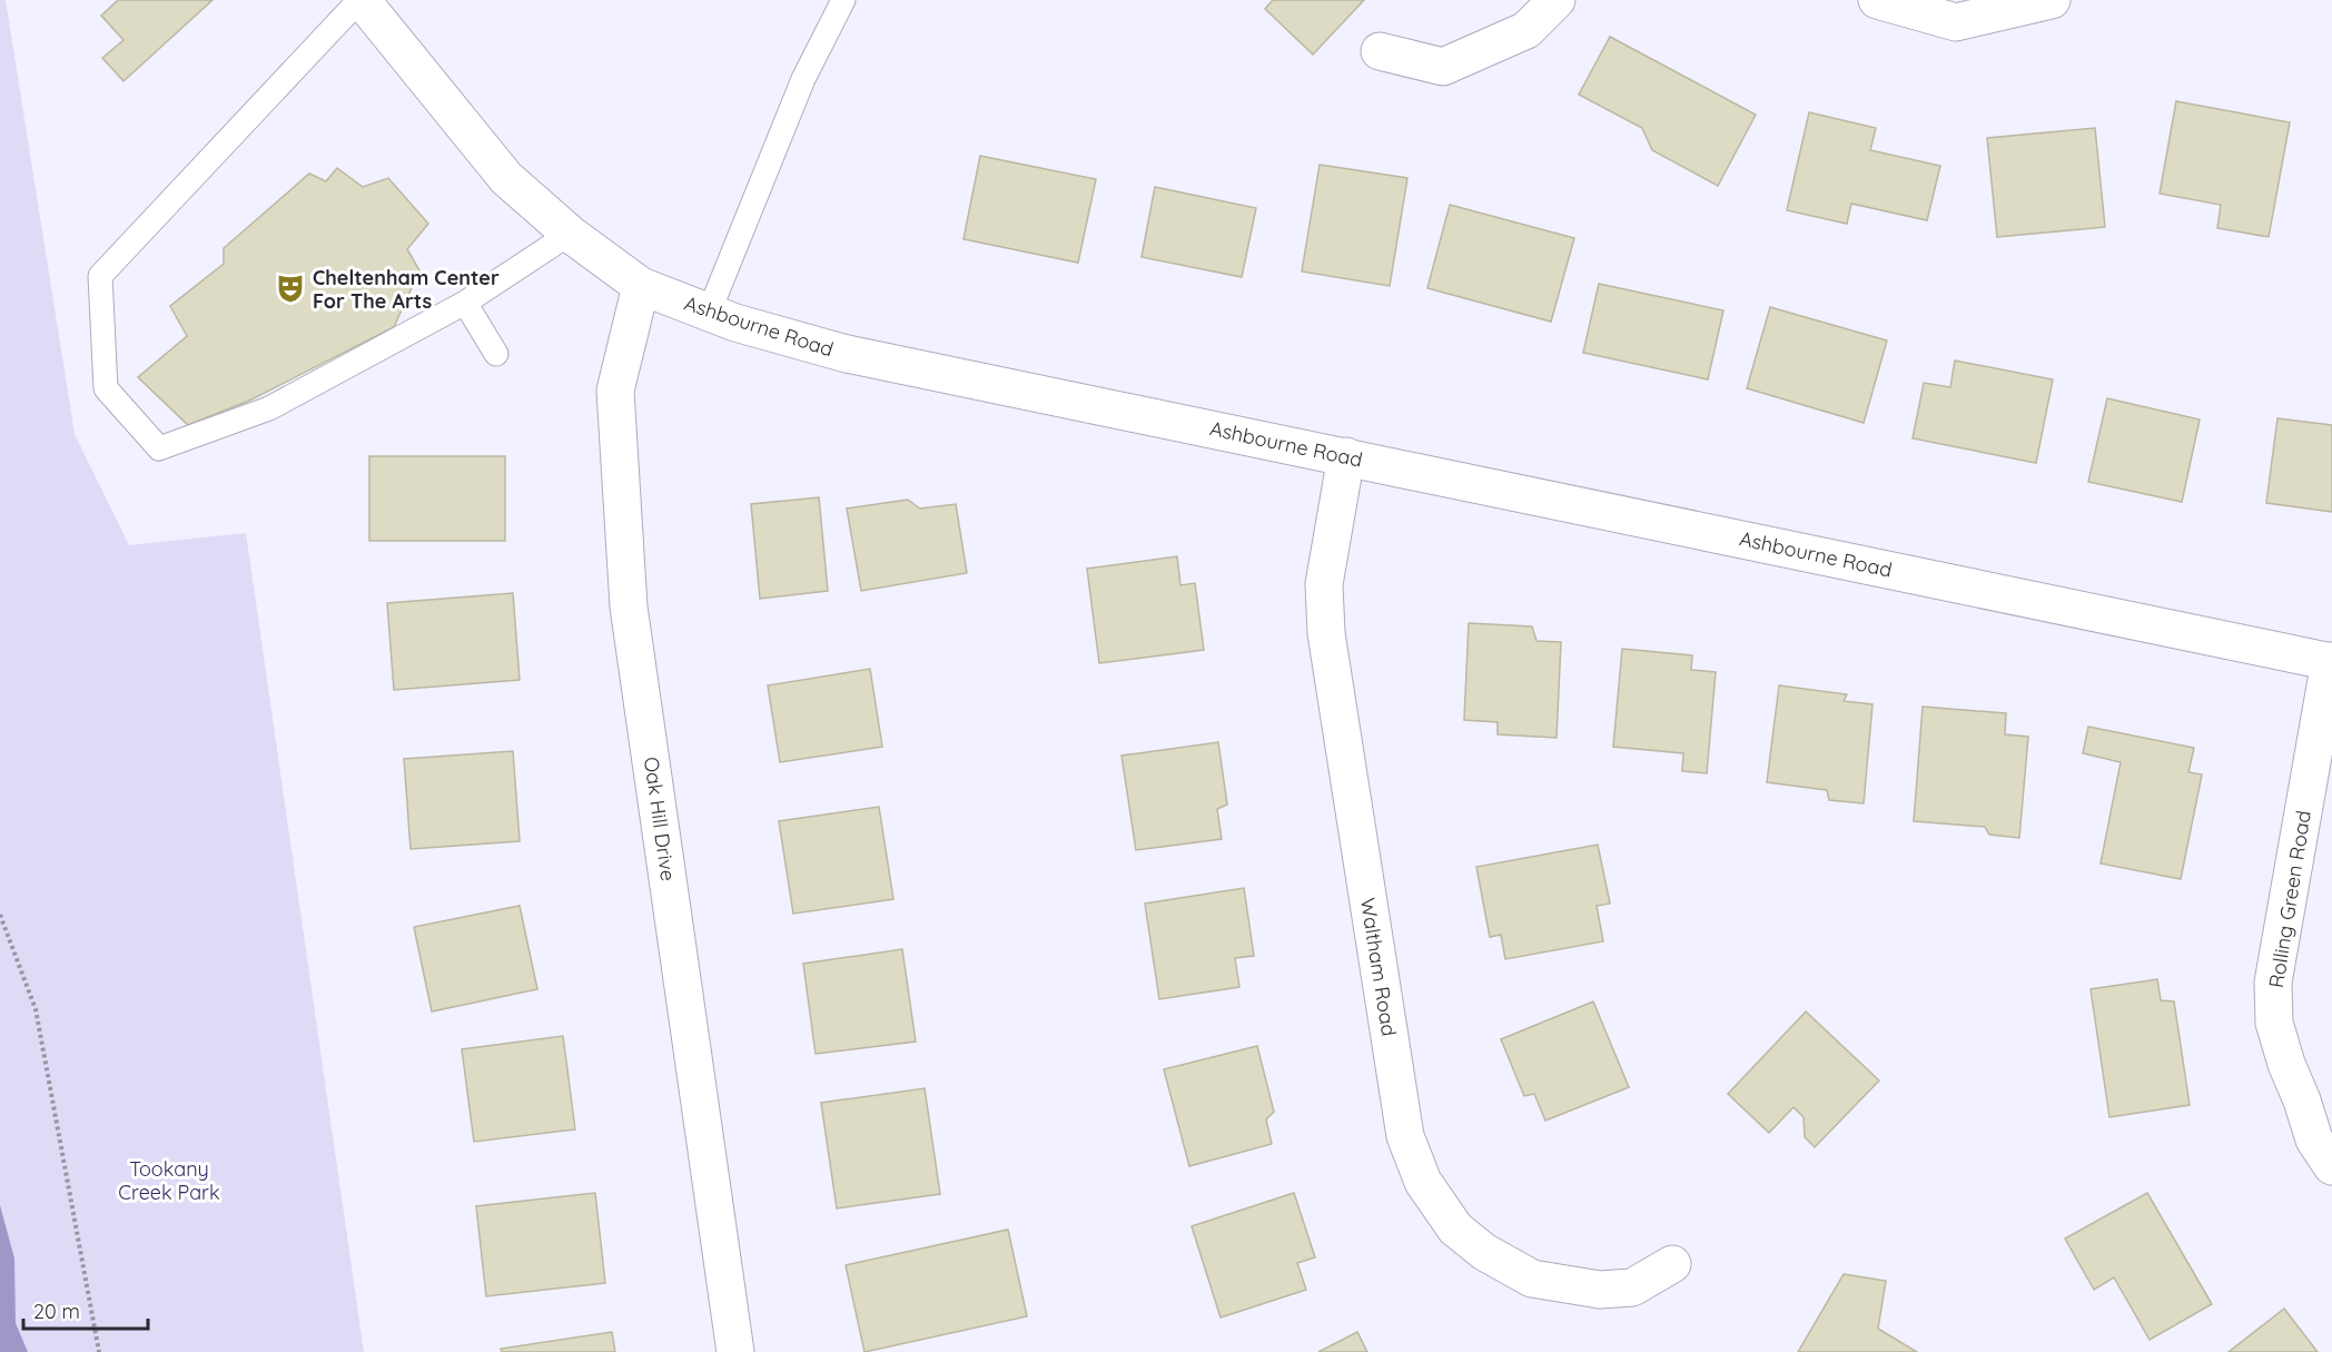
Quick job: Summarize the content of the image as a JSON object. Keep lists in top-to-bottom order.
{
  "streets": {
    "street": [
      "Ashbourne Road",
      "Oak Hill Drive",
      "Rolling Green Road",
      "Waltham Road"
    ]
  },
  "crossings": [
    ["Ashbourne Road", "Oak Hill Drive"],
    ["Ashbourne Road", "Rolling Green Road"],
    ["Ashbourne Road", "Waltham Road"]
  ],
  "parks": ["Tookany Creek Park"],
  "places": {
    "theatre": ["Cheltenham Center For The Arts"]
  },
  "scale_bar": "20 m"
}
